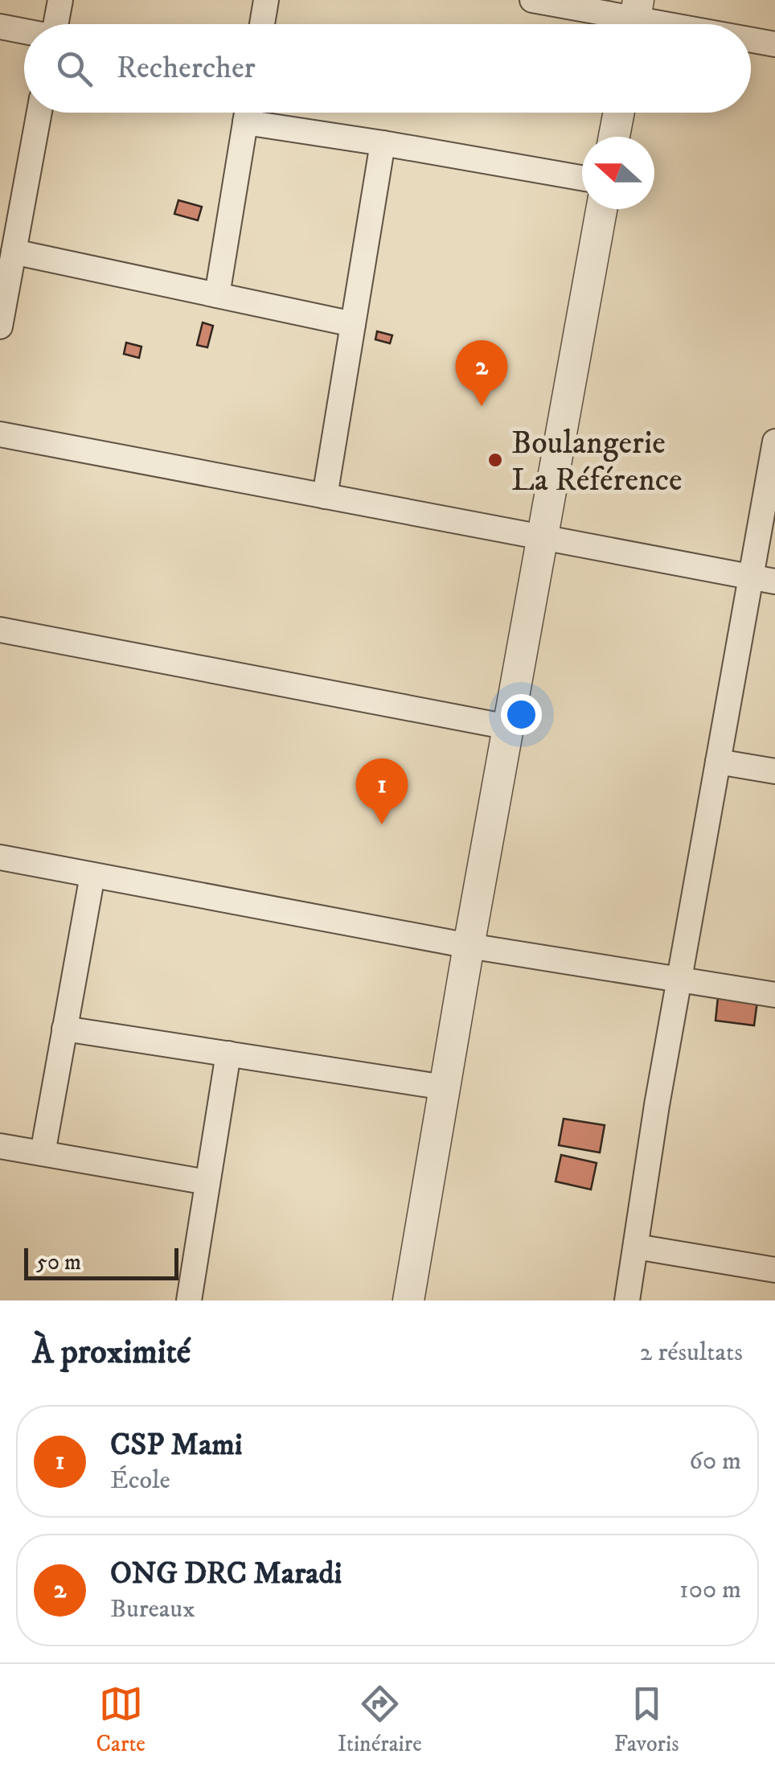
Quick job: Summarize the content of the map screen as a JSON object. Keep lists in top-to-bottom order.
{
  "places": ["Boulangerie La Référence"],
  "scale_bar": "50 m",
  "north": "left",
  "page": {
    "search": "Rechercher",
    "pins": ["2", "1"],
    "scale": "50 m",
    "heading": ["À proximité", "2 résultats"],
    "list": [
      {
        "mark": "1",
        "name": "CSP Mami",
        "note": "École",
        "value": "60 m"
      },
      {
        "mark": "2",
        "name": "ONG DRC Maradi",
        "note": "Bureaux",
        "value": "100 m"
      }
    ],
    "nav": ["Carte", "Itinéraire", "Favoris"]
  }
}
